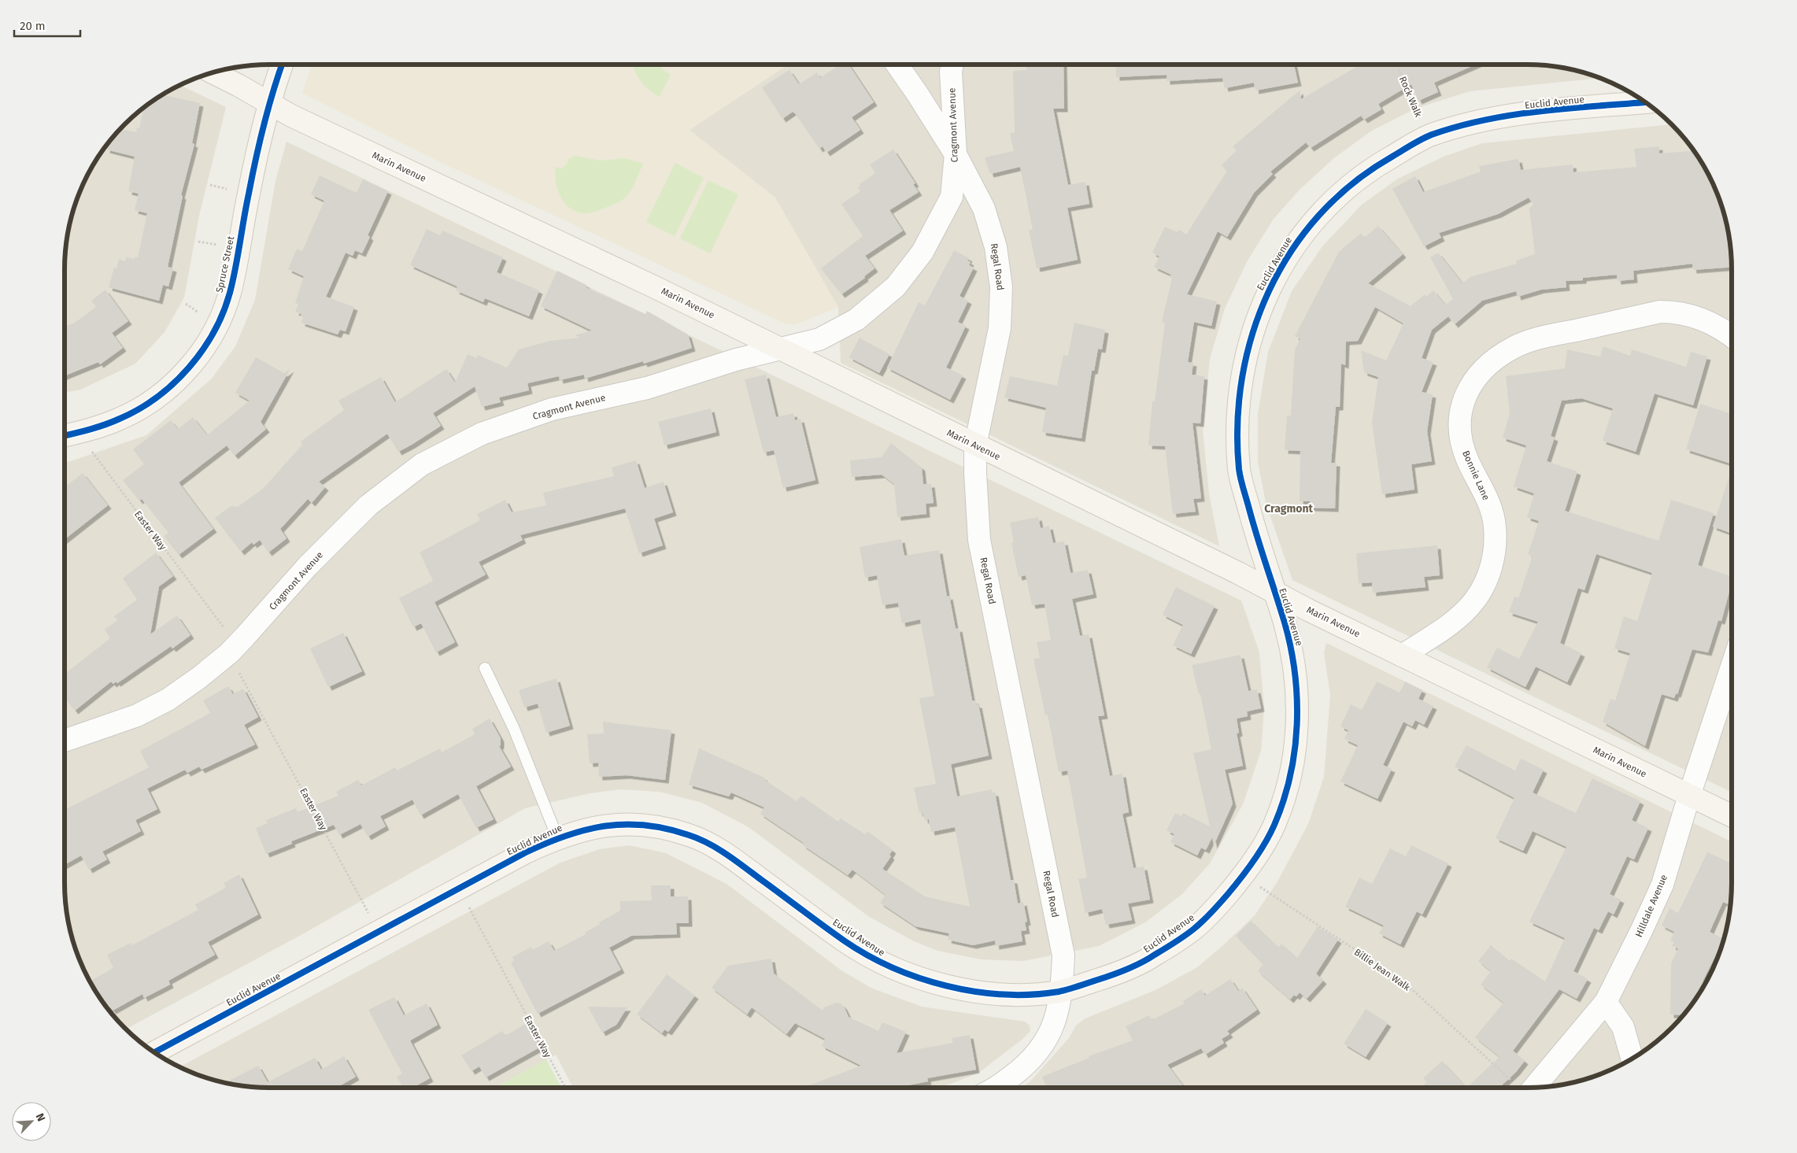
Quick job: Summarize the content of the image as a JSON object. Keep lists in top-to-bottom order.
{
  "streets": {
    "street": [
      "Euclid Avenue",
      "Cragmont Avenue",
      "Marin Avenue",
      "Spruce Street",
      "Regal Road",
      "Bonnie Lane",
      "Hilldale Avenue"
    ],
    "path": ["Rock Walk", "Easter Way", "Billie Jean Walk"]
  },
  "crossings": [
    ["Rock Walk", "Euclid Avenue"],
    ["Euclid Avenue", "Marin Avenue"],
    ["Euclid Avenue", "Regal Road"],
    ["Euclid Avenue", "Easter Way"],
    ["Euclid Avenue", "Billie Jean Walk"],
    ["Cragmont Avenue", "Marin Avenue"],
    ["Cragmont Avenue", "Regal Road"],
    ["Cragmont Avenue", "Easter Way"],
    ["Marin Avenue", "Spruce Street"],
    ["Marin Avenue", "Regal Road"],
    ["Marin Avenue", "Bonnie Lane"],
    ["Marin Avenue", "Hilldale Avenue"]
  ],
  "districts": ["Cragmont"],
  "scale_bar": "20 m",
  "north": "top right"
}
